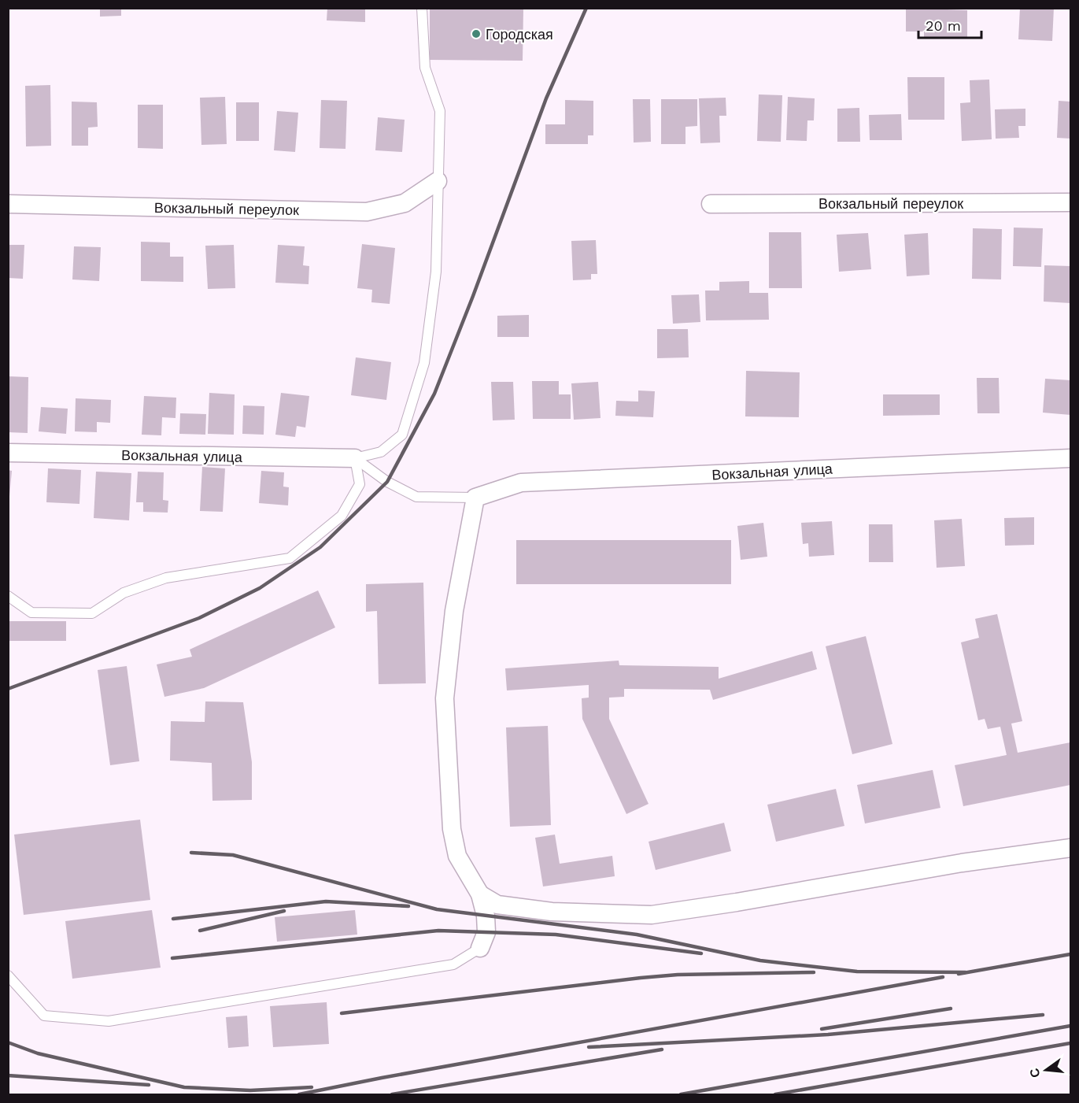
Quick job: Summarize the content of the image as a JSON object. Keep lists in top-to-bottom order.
{
  "streets": {
    "street": ["Вокзальный переулок", "Вокзальная улица"]
  },
  "places": ["Городская"],
  "scale_bar": "20 m",
  "north": "left"
}
